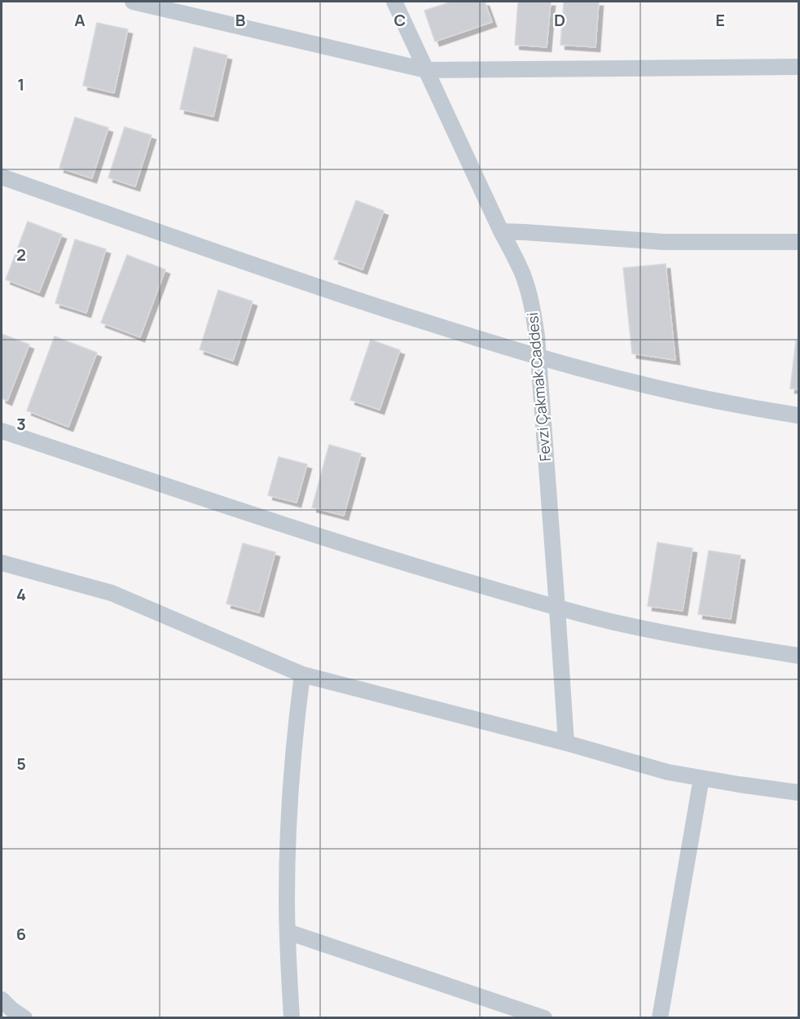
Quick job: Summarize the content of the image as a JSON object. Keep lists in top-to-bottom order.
{
  "streets": {
    "street": ["Fevzi Çakmak Caddesi"]
  },
  "grid": {
    "columns": [
      "A",
      "B",
      "C",
      "D",
      "E"
    ],
    "rows": [
      "1",
      "2",
      "3",
      "4",
      "5",
      "6"
    ]
  }
}
